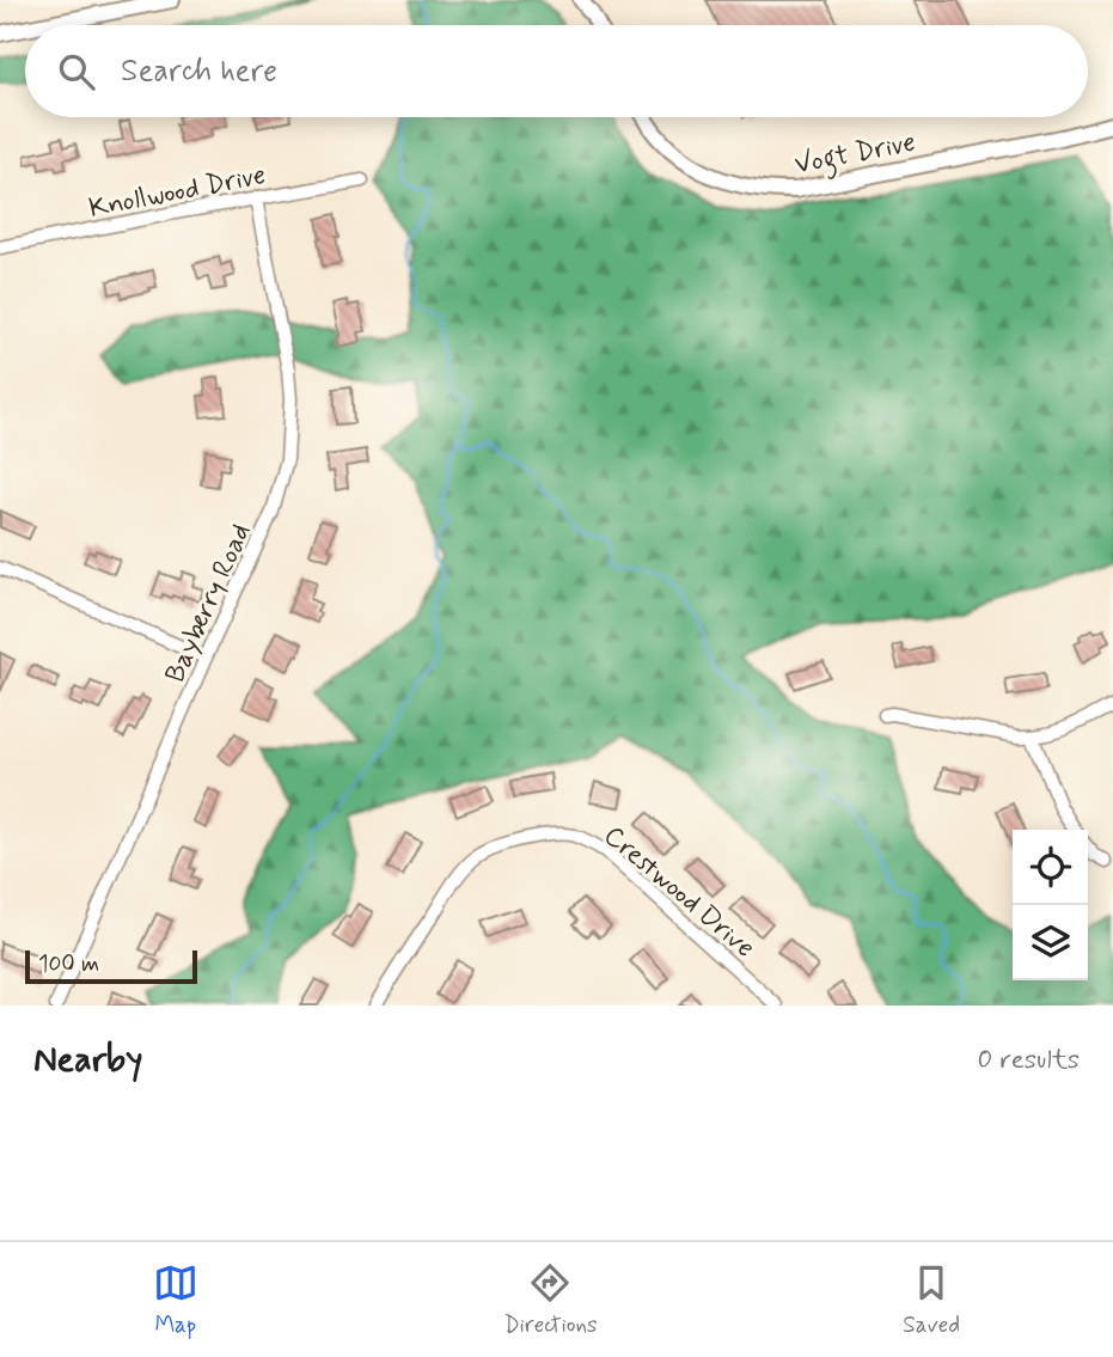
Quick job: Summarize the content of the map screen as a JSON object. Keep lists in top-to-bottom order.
{
  "streets": {
    "street": [
      "Vogt Drive",
      "Knollwood Drive",
      "Bayberry Road",
      "Crestwood Drive"
    ]
  },
  "crossings": [
    ["Knollwood Drive", "Bayberry Road"]
  ],
  "scale_bar": "100 m",
  "page": {
    "search": "Search here",
    "scale": "100 m",
    "heading": ["Nearby", "0 results"],
    "nav": ["Map", "Directions", "Saved"]
  }
}
